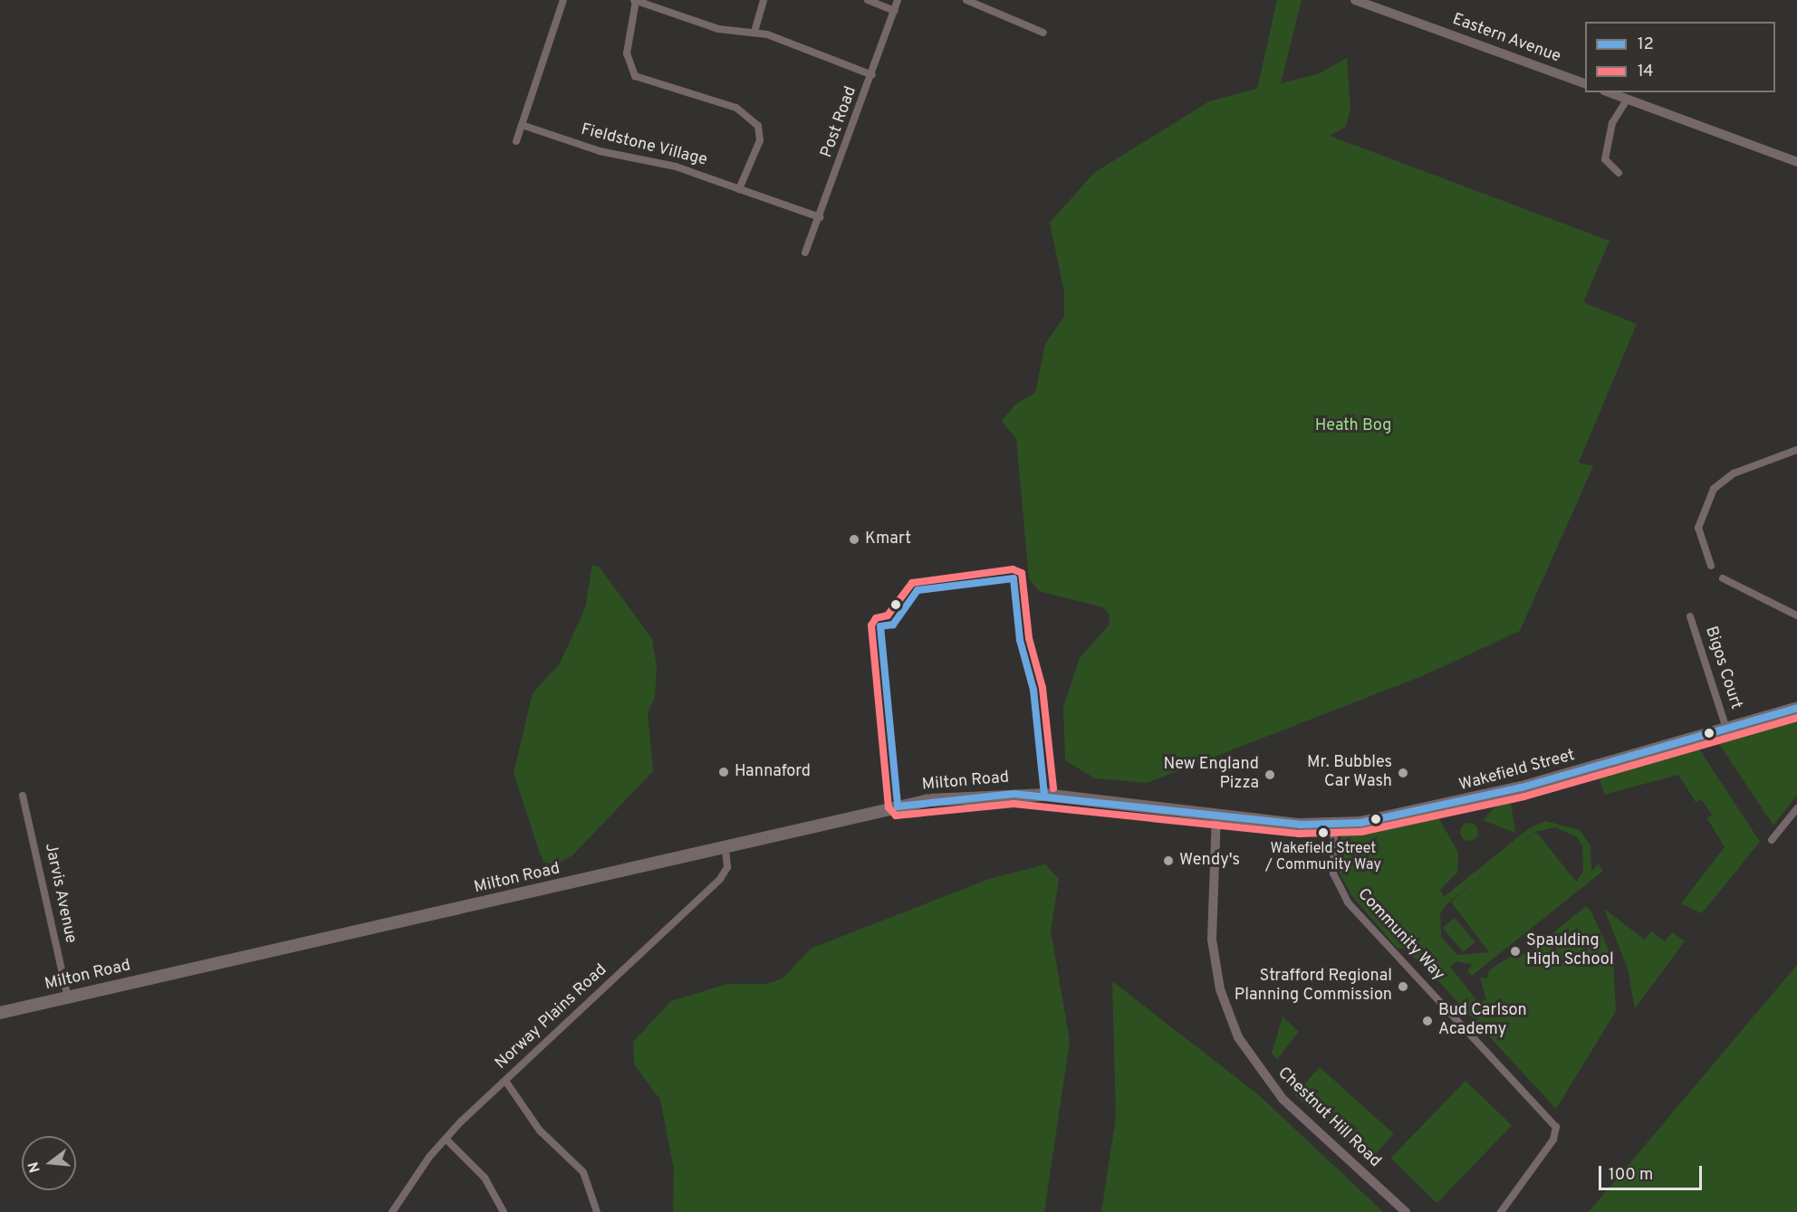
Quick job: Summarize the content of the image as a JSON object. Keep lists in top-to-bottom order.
{
  "streets": {
    "main road": ["Wakefield Street", "Milton Road"],
    "street": [
      "Eastern Avenue",
      "Post Road",
      "Fieldstone Village",
      "Bigos Court",
      "Jarvis Avenue",
      "Community Way",
      "Norway Plains Road",
      "Chestnut Hill Road"
    ]
  },
  "crossings": [
    ["Post Road", "Fieldstone Village"],
    ["Bigos Court", "Wakefield Street"],
    ["Wakefield Street", "Milton Road"],
    ["Wakefield Street", "Community Way"],
    ["Wakefield Street", "Chestnut Hill Road"],
    ["Milton Road", "Jarvis Avenue"],
    ["Milton Road", "Norway Plains Road"]
  ],
  "parks": ["Heath Bog"],
  "places": [
    "Kmart",
    "Hannaford",
    "Mr. Bubbles Car Wash",
    "New England Pizza",
    "Wakefield Street / Community Way",
    "Wendy's",
    "Spaulding High School",
    "Strafford Regional Planning Commission",
    "Bud Carlson Academy"
  ],
  "lines": ["transit line 14", "transit line 12"],
  "legend": ["12", "14"],
  "scale_bar": "100 m",
  "north": "left"
}
